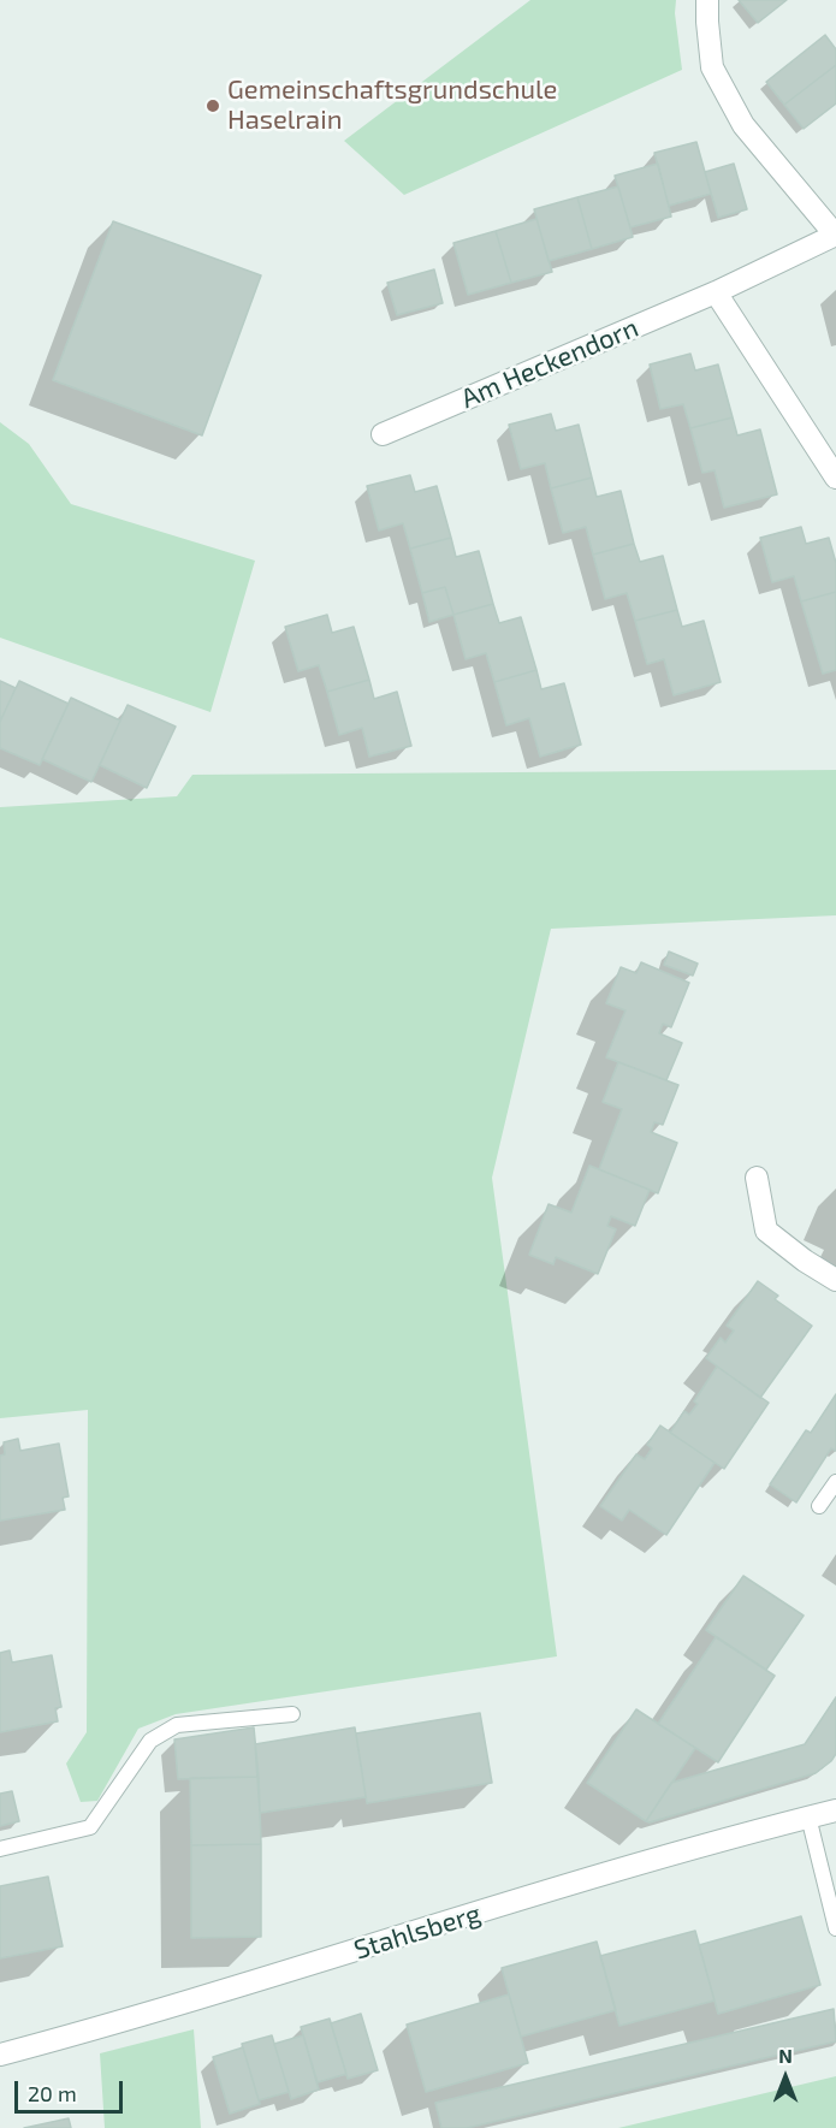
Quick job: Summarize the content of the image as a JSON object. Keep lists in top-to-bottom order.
{
  "streets": {
    "street": ["Am Heckendorn", "Stahlsberg"]
  },
  "places": ["Gemeinschaftsgrundschule Haselrain"],
  "scale_bar": "20 m",
  "north": "top"
}
